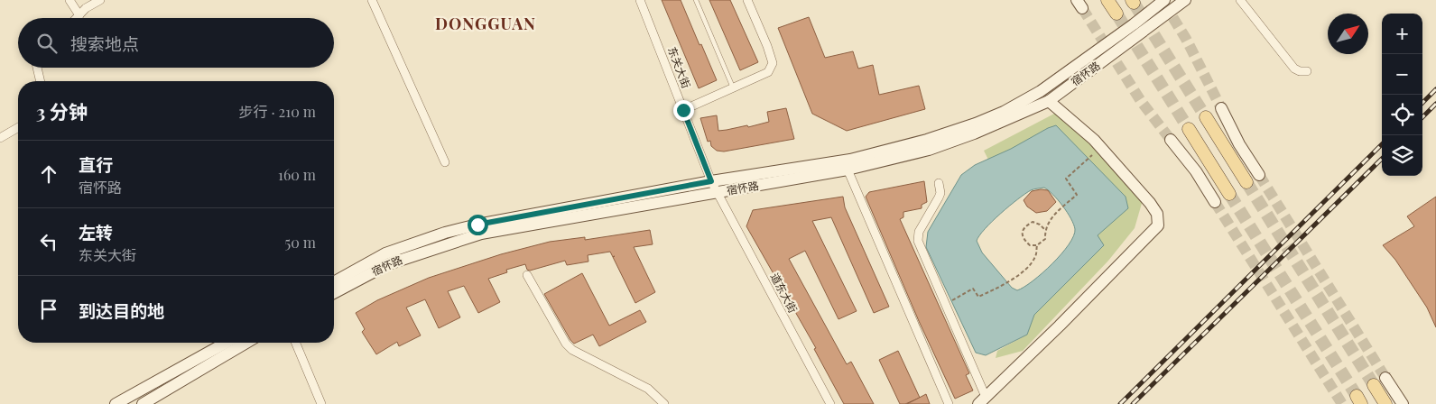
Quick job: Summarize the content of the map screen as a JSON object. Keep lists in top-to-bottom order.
{
  "streets": {
    "main road": ["宿怀路"],
    "street": ["东关大街", "道东大街"]
  },
  "crossings": [
    ["东关大街", "宿怀路"],
    ["东关大街", "道东大街"],
    ["宿怀路", "道东大街"]
  ],
  "districts": ["DONGGUAN"],
  "north": "top right",
  "page": {
    "map_buttons": ["+", "−"],
    "search": "搜索地点",
    "heading": ["3 分钟", "步行 · 210 m"],
    "list": [
      ["直行", "宿怀路", "160 m"],
      ["左转", "东关大街", "50 m"],
      "到达目的地"
    ]
  }
}
